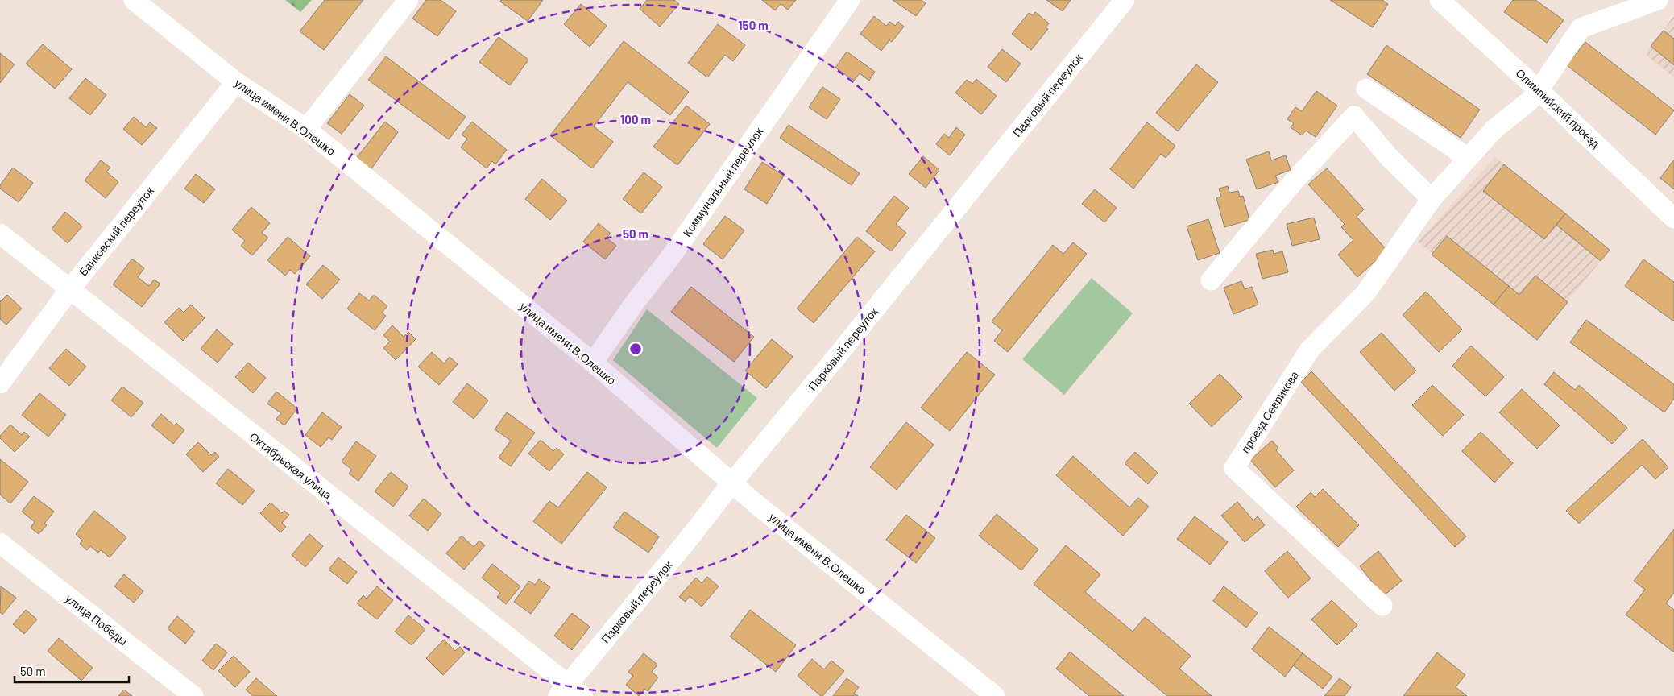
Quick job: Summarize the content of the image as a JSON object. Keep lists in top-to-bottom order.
{
  "streets": {
    "street": [
      "Парковый переулок",
      "Олимпийский проезд",
      "улица имени В.Олешко",
      "Коммунальный переулок",
      "Банковский переулок",
      "проезд Севрикова",
      "Октябрьская улица",
      "улица Победы"
    ]
  },
  "crossings": [
    ["Парковый переулок", "улица имени В.Олешко"],
    ["Парковый переулок", "Октябрьская улица"],
    ["Олимпийский проезд", "проезд Севрикова"],
    ["улица имени В.Олешко", "Коммунальный переулок"],
    ["улица имени В.Олешко", "Банковский переулок"],
    ["Банковский переулок", "Октябрьская улица"]
  ],
  "scale_bar": "50 m",
  "rings": ["150 m", "100 m", "50 m"]
}
